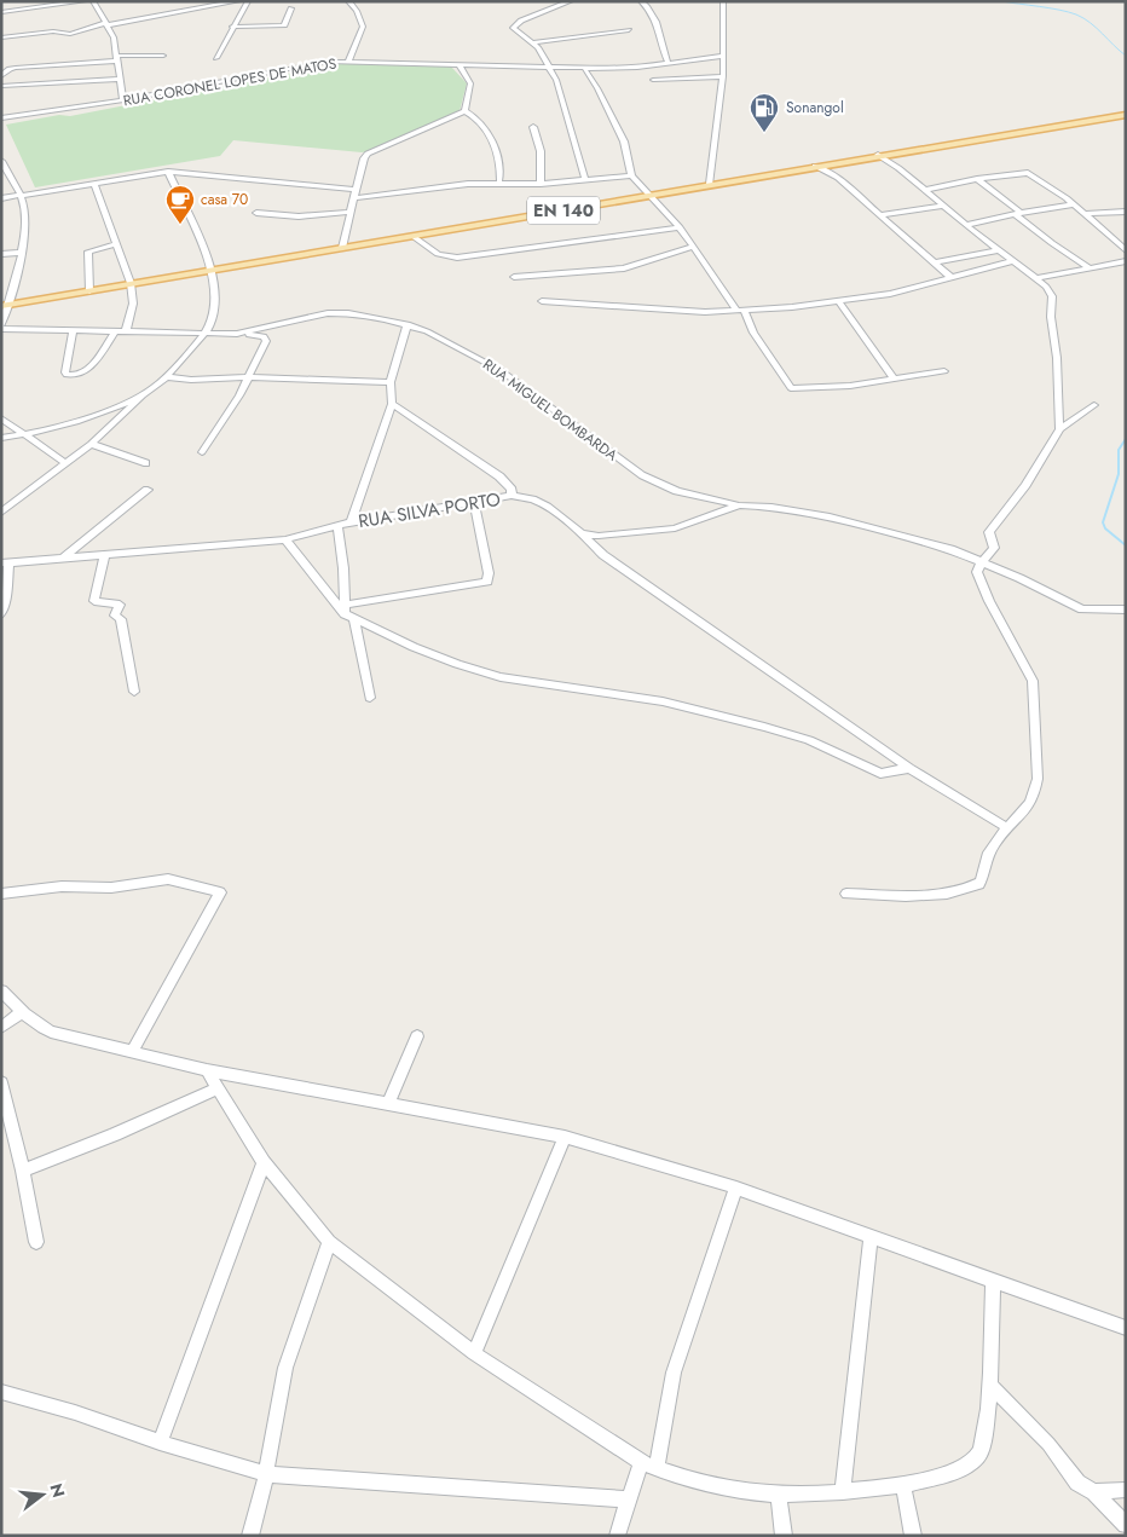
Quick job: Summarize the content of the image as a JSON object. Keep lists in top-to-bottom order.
{
  "streets": {
    "main road": ["EN 140"],
    "street": ["RUA CORONEL LOPES DE MATOS", "RUA MIGUEL BOMBARDA", "RUA SILVA PORTO"]
  },
  "places": {
    "fuel station": ["Sonangol"],
    "cafe": ["casa 70"]
  },
  "north": "right"
}
